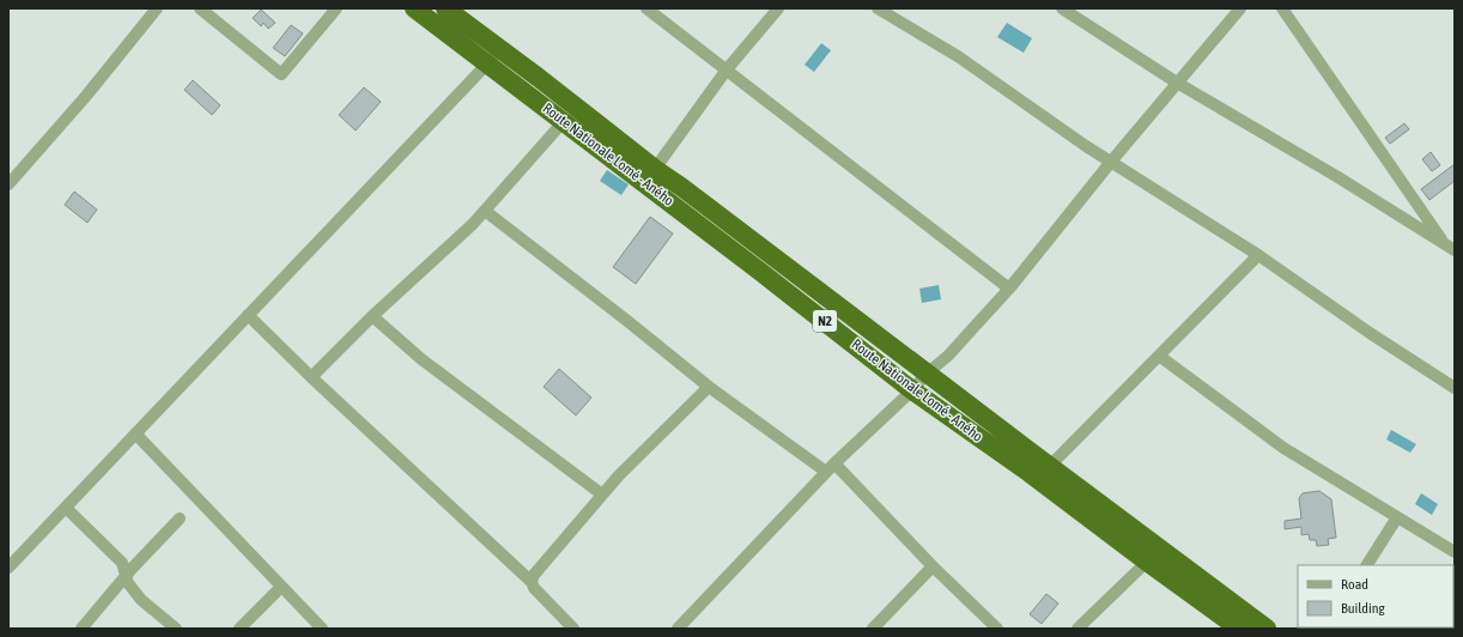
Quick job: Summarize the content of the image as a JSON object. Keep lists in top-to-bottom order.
{
  "streets": {
    "highway": ["Route Nationale Lomé - Aného", "N2"]
  },
  "legend": ["Road", "Building"]
}
